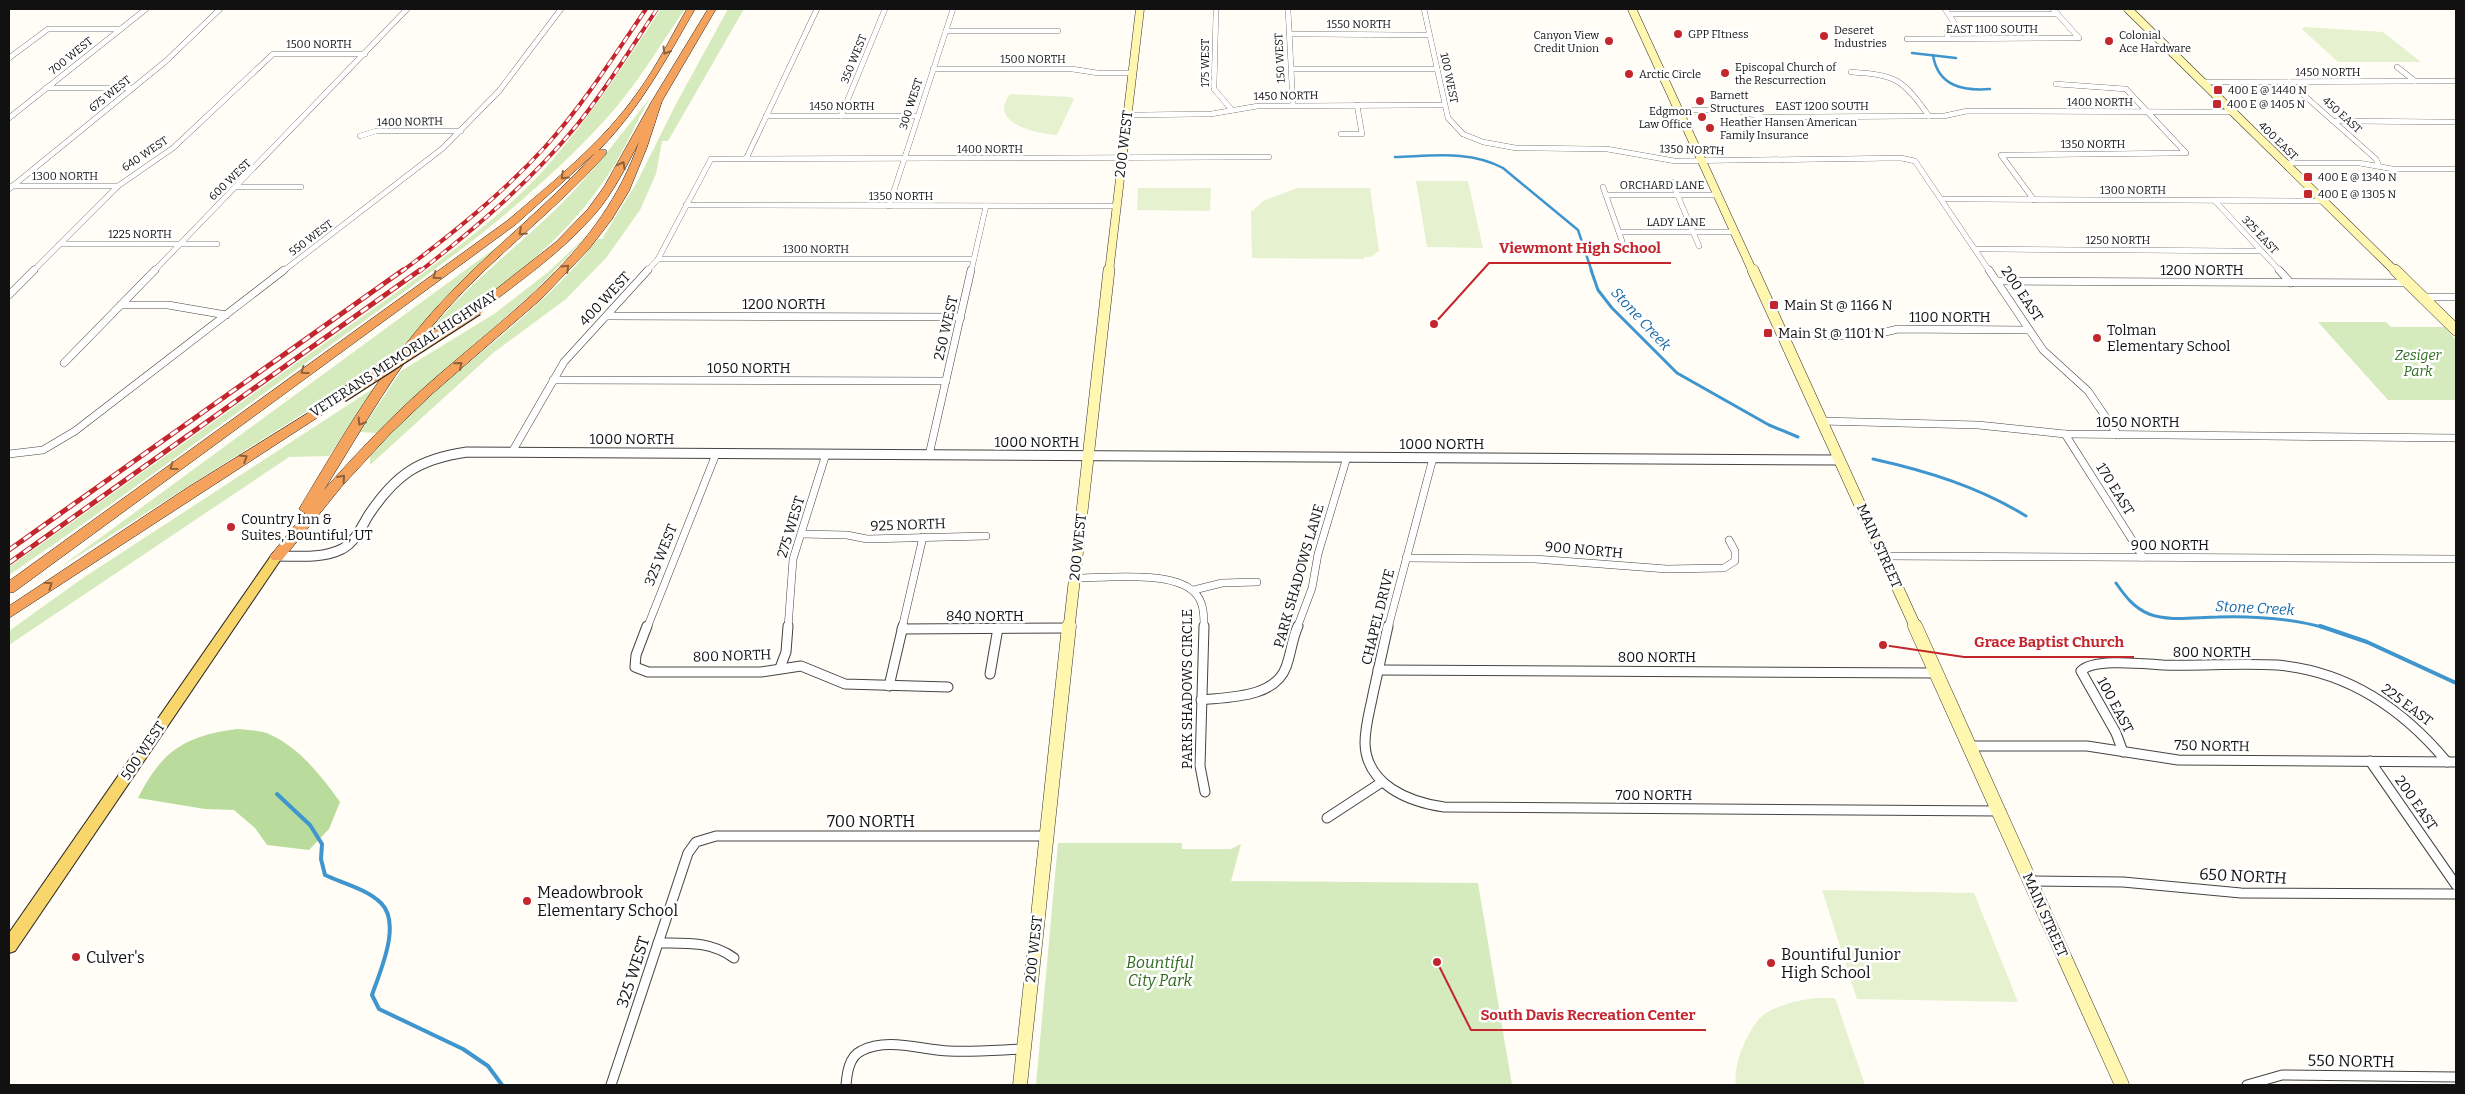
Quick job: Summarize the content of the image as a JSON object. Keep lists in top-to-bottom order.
{
  "streets": {
    "highway": ["VETERANS MEMORIAL HIGHWAY"],
    "main road": [
      "400 EAST",
      "200 WEST",
      "MAIN STREET",
      "500 WEST"
    ],
    "street": [
      "1550 NORTH",
      "EAST 1100 SOUTH",
      "1500 NORTH",
      "700 WEST",
      "150 WEST",
      "350 WEST",
      "175 WEST",
      "1450 NORTH",
      "100 WEST",
      "675 WEST",
      "1400 NORTH",
      "300 WEST",
      "EAST 1200 SOUTH",
      "450 EAST",
      "1350 NORTH",
      "640 WEST",
      "1300 NORTH",
      "600 WEST",
      "ORCHARD LANE",
      "LADY LANE",
      "1225 NORTH",
      "325 EAST",
      "550 WEST",
      "1250 NORTH",
      "1200 NORTH",
      "200 EAST",
      "400 WEST",
      "1100 NORTH",
      "250 WEST",
      "1050 NORTH",
      "1000 NORTH",
      "170 EAST",
      "925 NORTH",
      "275 WEST",
      "900 NORTH",
      "325 WEST",
      "PARK SHADOWS LANE",
      "840 NORTH",
      "CHAPEL DRIVE",
      "800 NORTH",
      "PARK SHADOWS CIRCLE",
      "100 EAST",
      "225 EAST",
      "750 NORTH",
      "700 NORTH",
      "650 NORTH",
      "550 NORTH"
    ]
  },
  "crossings": [
    ["1550 NORTH", "150 WEST"],
    ["1550 NORTH", "100 WEST"],
    ["1500 NORTH", "300 WEST"],
    ["1500 NORTH", "200 WEST"],
    ["1500 NORTH", "640 WEST"],
    ["1500 NORTH", "600 WEST"],
    ["150 WEST", "1450 NORTH"],
    ["350 WEST", "1450 NORTH"],
    ["175 WEST", "1450 NORTH"],
    ["1450 NORTH", "100 WEST"],
    ["1450 NORTH", "300 WEST"],
    ["1450 NORTH", "450 EAST"],
    ["1450 NORTH", "400 EAST"],
    ["1450 NORTH", "200 WEST"],
    ["100 WEST", "1350 NORTH"],
    ["675 WEST", "1300 NORTH"],
    ["1400 NORTH", "300 WEST"],
    ["1400 NORTH", "EAST 1200 SOUTH"],
    ["1400 NORTH", "400 EAST"],
    ["1400 NORTH", "200 WEST"],
    ["1400 NORTH", "1350 NORTH"],
    ["1400 NORTH", "550 WEST"],
    ["1400 NORTH", "400 WEST"],
    ["300 WEST", "1350 NORTH"],
    ["EAST 1200 SOUTH", "MAIN STREET"],
    ["400 EAST", "1300 NORTH"],
    ["400 EAST", "1200 NORTH"],
    ["200 WEST", "1350 NORTH"],
    ["200 WEST", "1000 NORTH"],
    ["200 WEST", "840 NORTH"],
    ["200 WEST", "PARK SHADOWS CIRCLE"],
    ["200 WEST", "700 NORTH"],
    ["1350 NORTH", "1300 NORTH"],
    ["1350 NORTH", "200 EAST"],
    ["1350 NORTH", "400 WEST"],
    ["1350 NORTH", "250 WEST"],
    ["1350 NORTH", "MAIN STREET"],
    ["640 WEST", "1300 NORTH"],
    ["640 WEST", "1225 NORTH"],
    ["1300 NORTH", "325 EAST"],
    ["1300 NORTH", "200 EAST"],
    ["1300 NORTH", "400 WEST"],
    ["1300 NORTH", "250 WEST"],
    ["600 WEST", "1225 NORTH"],
    ["ORCHARD LANE", "MAIN STREET"],
    ["LADY LANE", "MAIN STREET"],
    ["325 EAST", "1250 NORTH"],
    ["325 EAST", "1200 NORTH"],
    ["1250 NORTH", "200 EAST"],
    ["1200 NORTH", "200 EAST"],
    ["1200 NORTH", "400 WEST"],
    ["1200 NORTH", "250 WEST"],
    ["200 EAST", "1100 NORTH"],
    ["200 EAST", "1050 NORTH"],
    ["200 EAST", "750 NORTH"],
    ["400 WEST", "1050 NORTH"],
    ["400 WEST", "1000 NORTH"],
    ["1100 NORTH", "MAIN STREET"],
    ["250 WEST", "1050 NORTH"],
    ["250 WEST", "1000 NORTH"],
    ["1050 NORTH", "170 EAST"],
    ["1050 NORTH", "MAIN STREET"],
    ["1000 NORTH", "275 WEST"],
    ["1000 NORTH", "MAIN STREET"],
    ["1000 NORTH", "325 WEST"],
    ["1000 NORTH", "PARK SHADOWS LANE"],
    ["1000 NORTH", "CHAPEL DRIVE"],
    ["1000 NORTH", "500 WEST"],
    ["170 EAST", "900 NORTH"],
    ["925 NORTH", "275 WEST"],
    ["275 WEST", "800 NORTH"],
    ["900 NORTH", "MAIN STREET"],
    ["900 NORTH", "CHAPEL DRIVE"],
    ["MAIN STREET", "800 NORTH"],
    ["MAIN STREET", "750 NORTH"],
    ["MAIN STREET", "700 NORTH"],
    ["MAIN STREET", "650 NORTH"],
    ["325 WEST", "800 NORTH"],
    ["325 WEST", "700 NORTH"],
    ["PARK SHADOWS LANE", "PARK SHADOWS CIRCLE"],
    ["CHAPEL DRIVE", "800 NORTH"],
    ["CHAPEL DRIVE", "700 NORTH"],
    ["800 NORTH", "100 EAST"],
    ["800 NORTH", "225 EAST"],
    ["100 EAST", "750 NORTH"],
    ["225 EAST", "750 NORTH"]
  ],
  "water": ["Stone Creek"],
  "parks": ["Zesiger Park", "Bountiful City Park"],
  "places": {
    "other": [
      "GPP FItness",
      "Deseret Industries",
      "Canyon View Credit Union",
      "Colonial Ace Hardware",
      "Episcopal Church of the Rescurrection",
      "Arctic Circle",
      "Barnett Structures",
      "Edgmon Law Office",
      "Heather Hansen American Family Insurance",
      "Viewmont High School",
      "Tolman Elementary School",
      "Country Inn & Suites, Bountiful, UT",
      "Grace Baptist Church",
      "Meadowbrook Elementary School",
      "Culver's",
      "South Davis Recreation Center",
      "Bountiful Junior High School"
    ],
    "transit": [
      "400 E @ 1440 N",
      "400 E @ 1405 N",
      "400 E @ 1340 N",
      "400 E @ 1305 N",
      "Main St @ 1166 N",
      "Main St @ 1101 N"
    ]
  }
}
